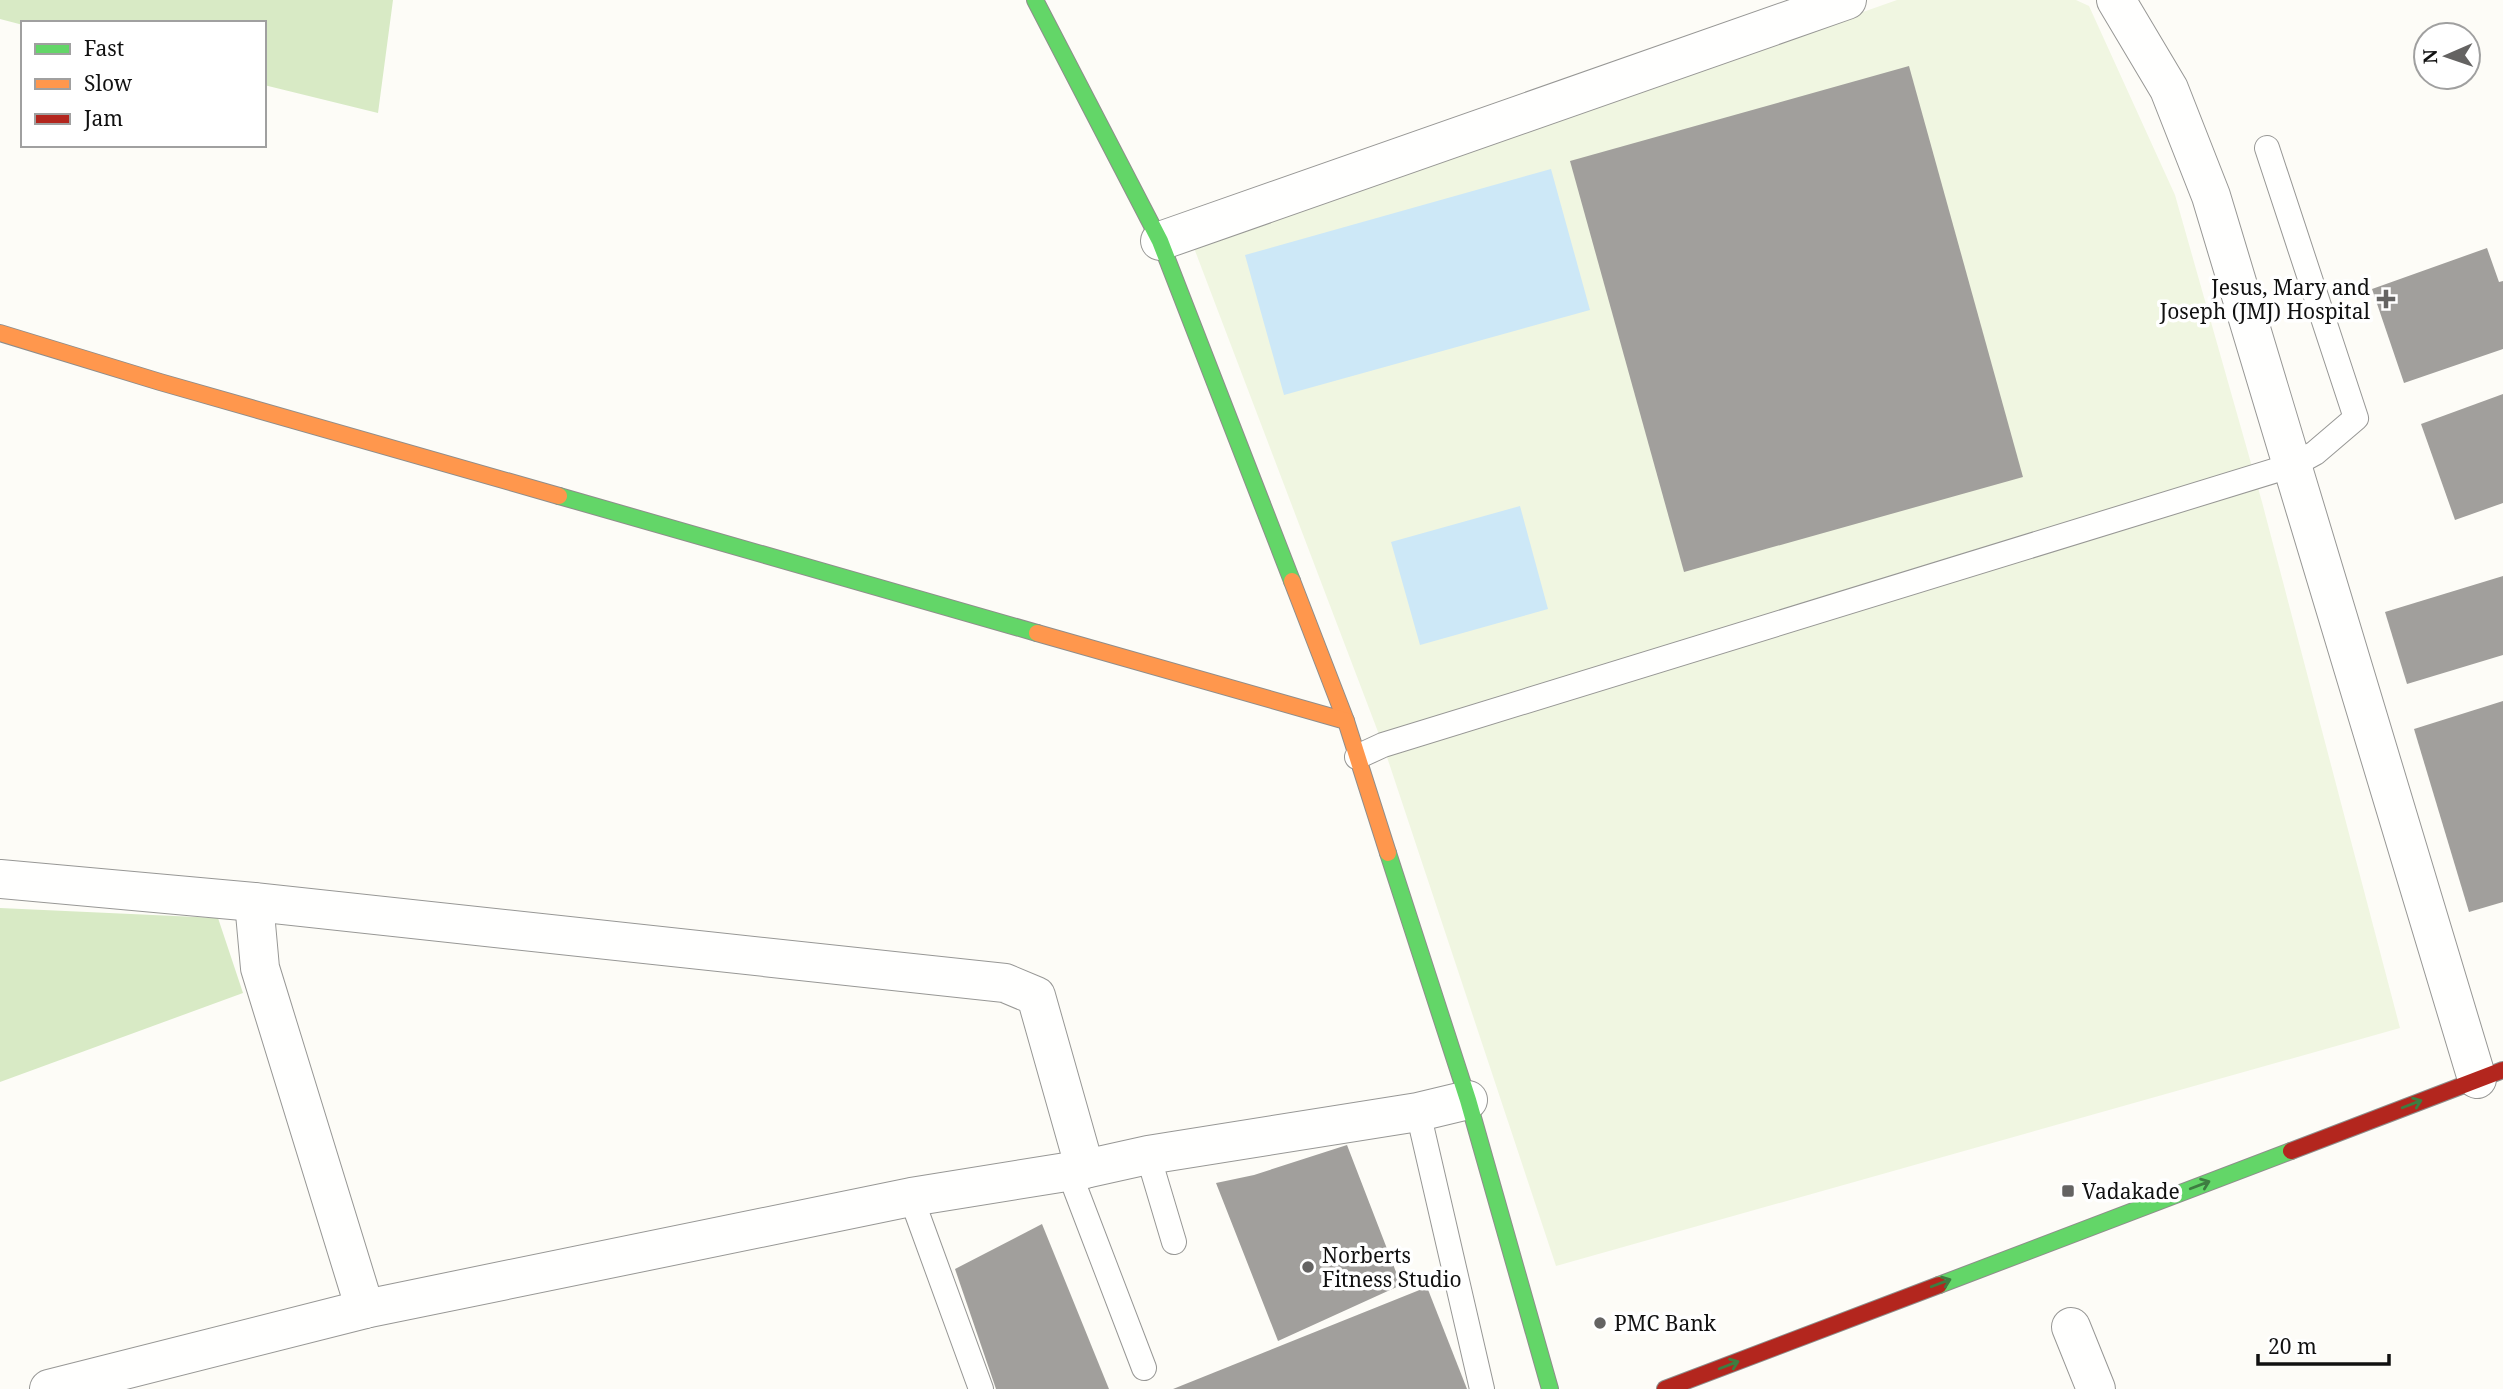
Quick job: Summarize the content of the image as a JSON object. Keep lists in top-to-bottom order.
{
  "places": {
    "health": ["Jesus, Mary and Joseph (JMJ) Hospital"],
    "transit": ["Vadakade"],
    "other": ["Norberts Fitness Studio", "PMC Bank"]
  },
  "legend": ["Fast", "Slow", "Jam"],
  "scale_bar": "20 m",
  "north": "left"
}
